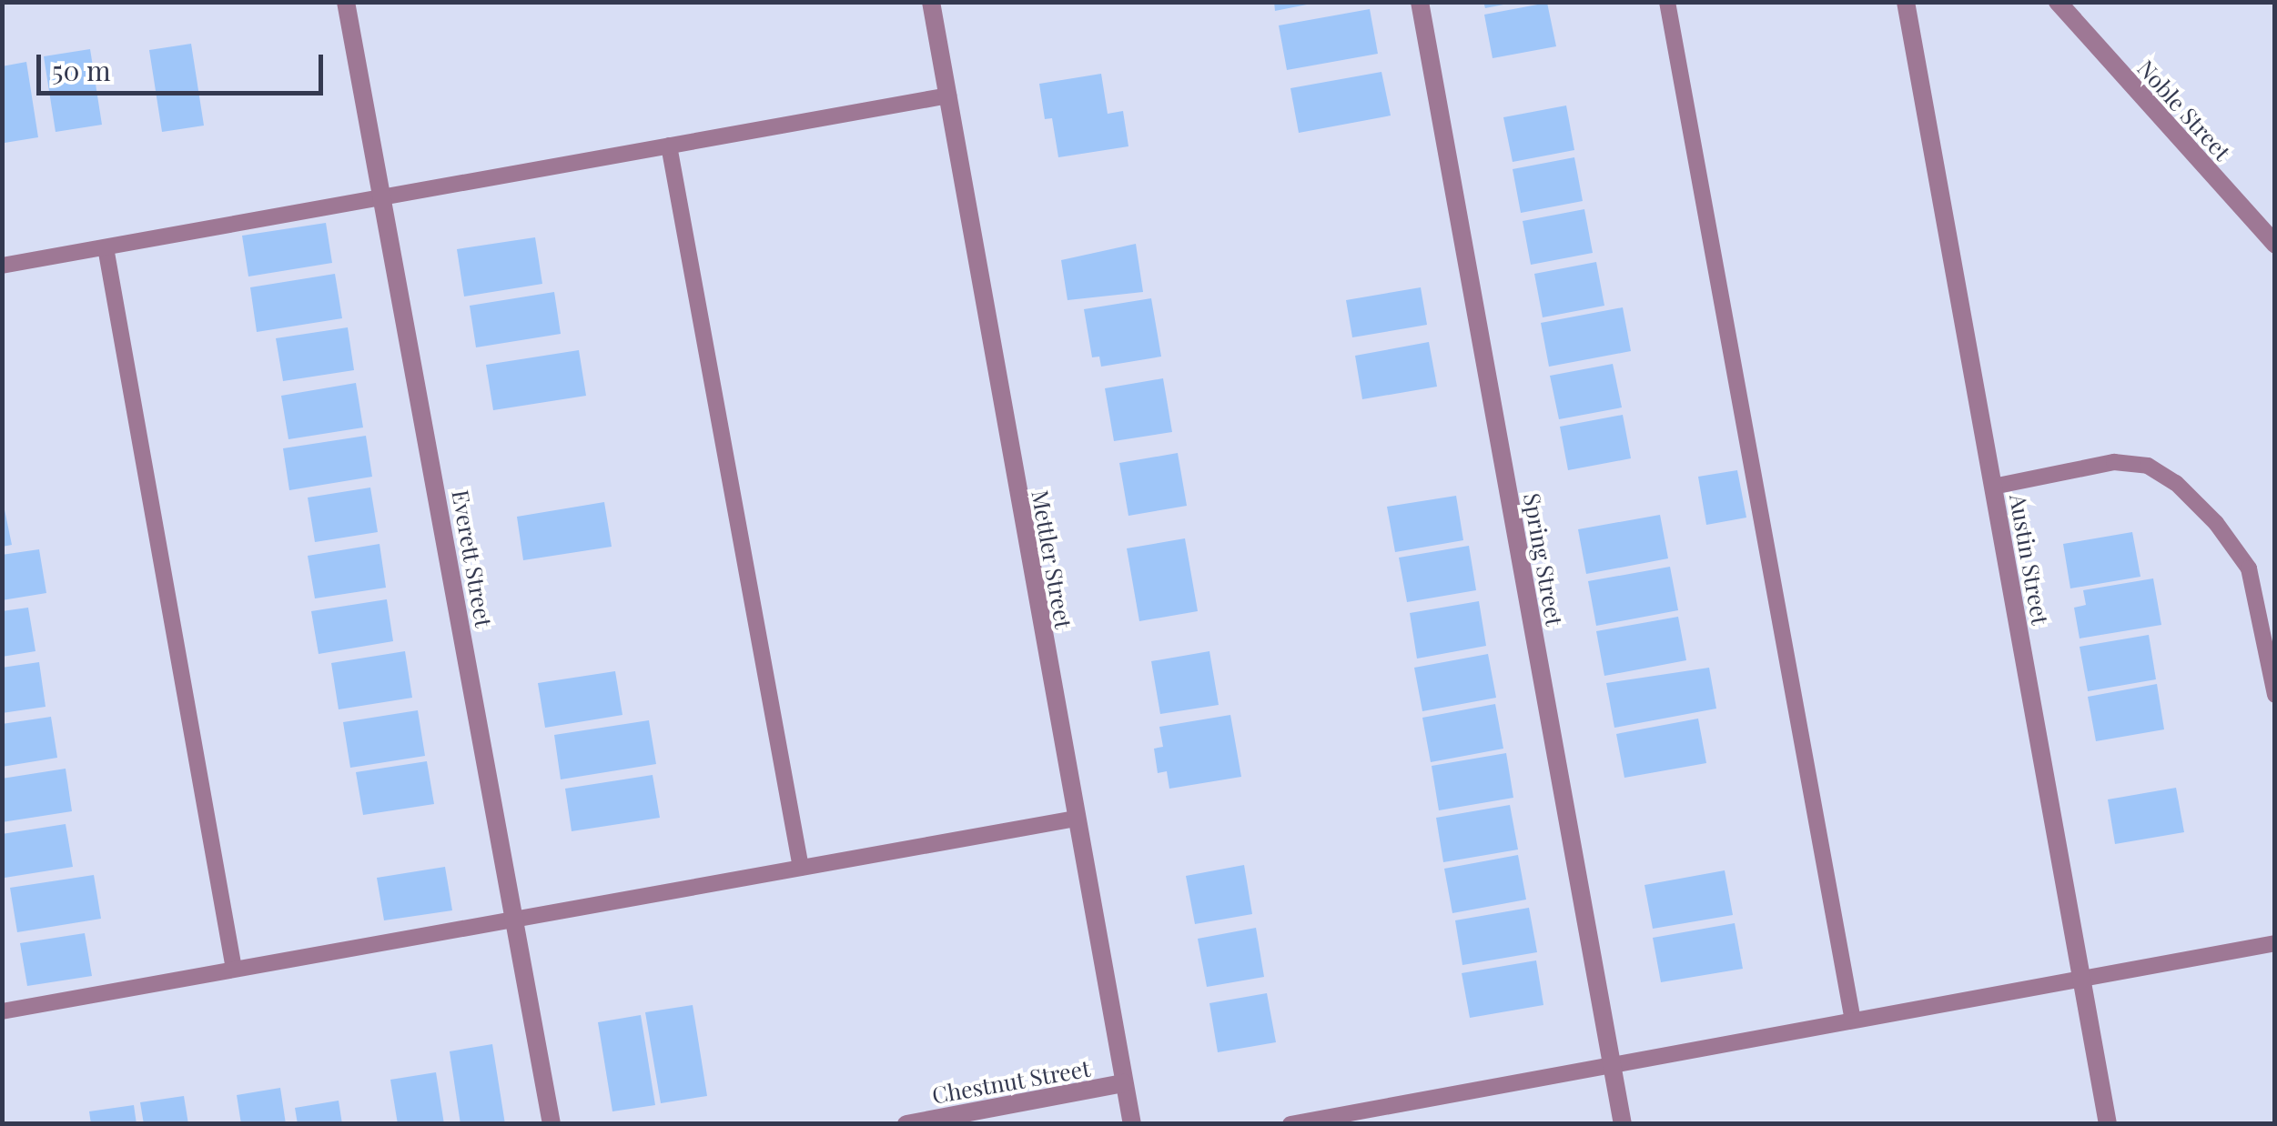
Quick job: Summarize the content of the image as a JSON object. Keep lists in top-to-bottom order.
{
  "streets": {
    "street": [
      "Noble Street",
      "Everett Street",
      "Mettler Street",
      "Spring Street",
      "Austin Street",
      "Chestnut Street"
    ]
  },
  "crossings": [
    ["Mettler Street", "Chestnut Street"]
  ],
  "scale_bar": "50 m"
}
